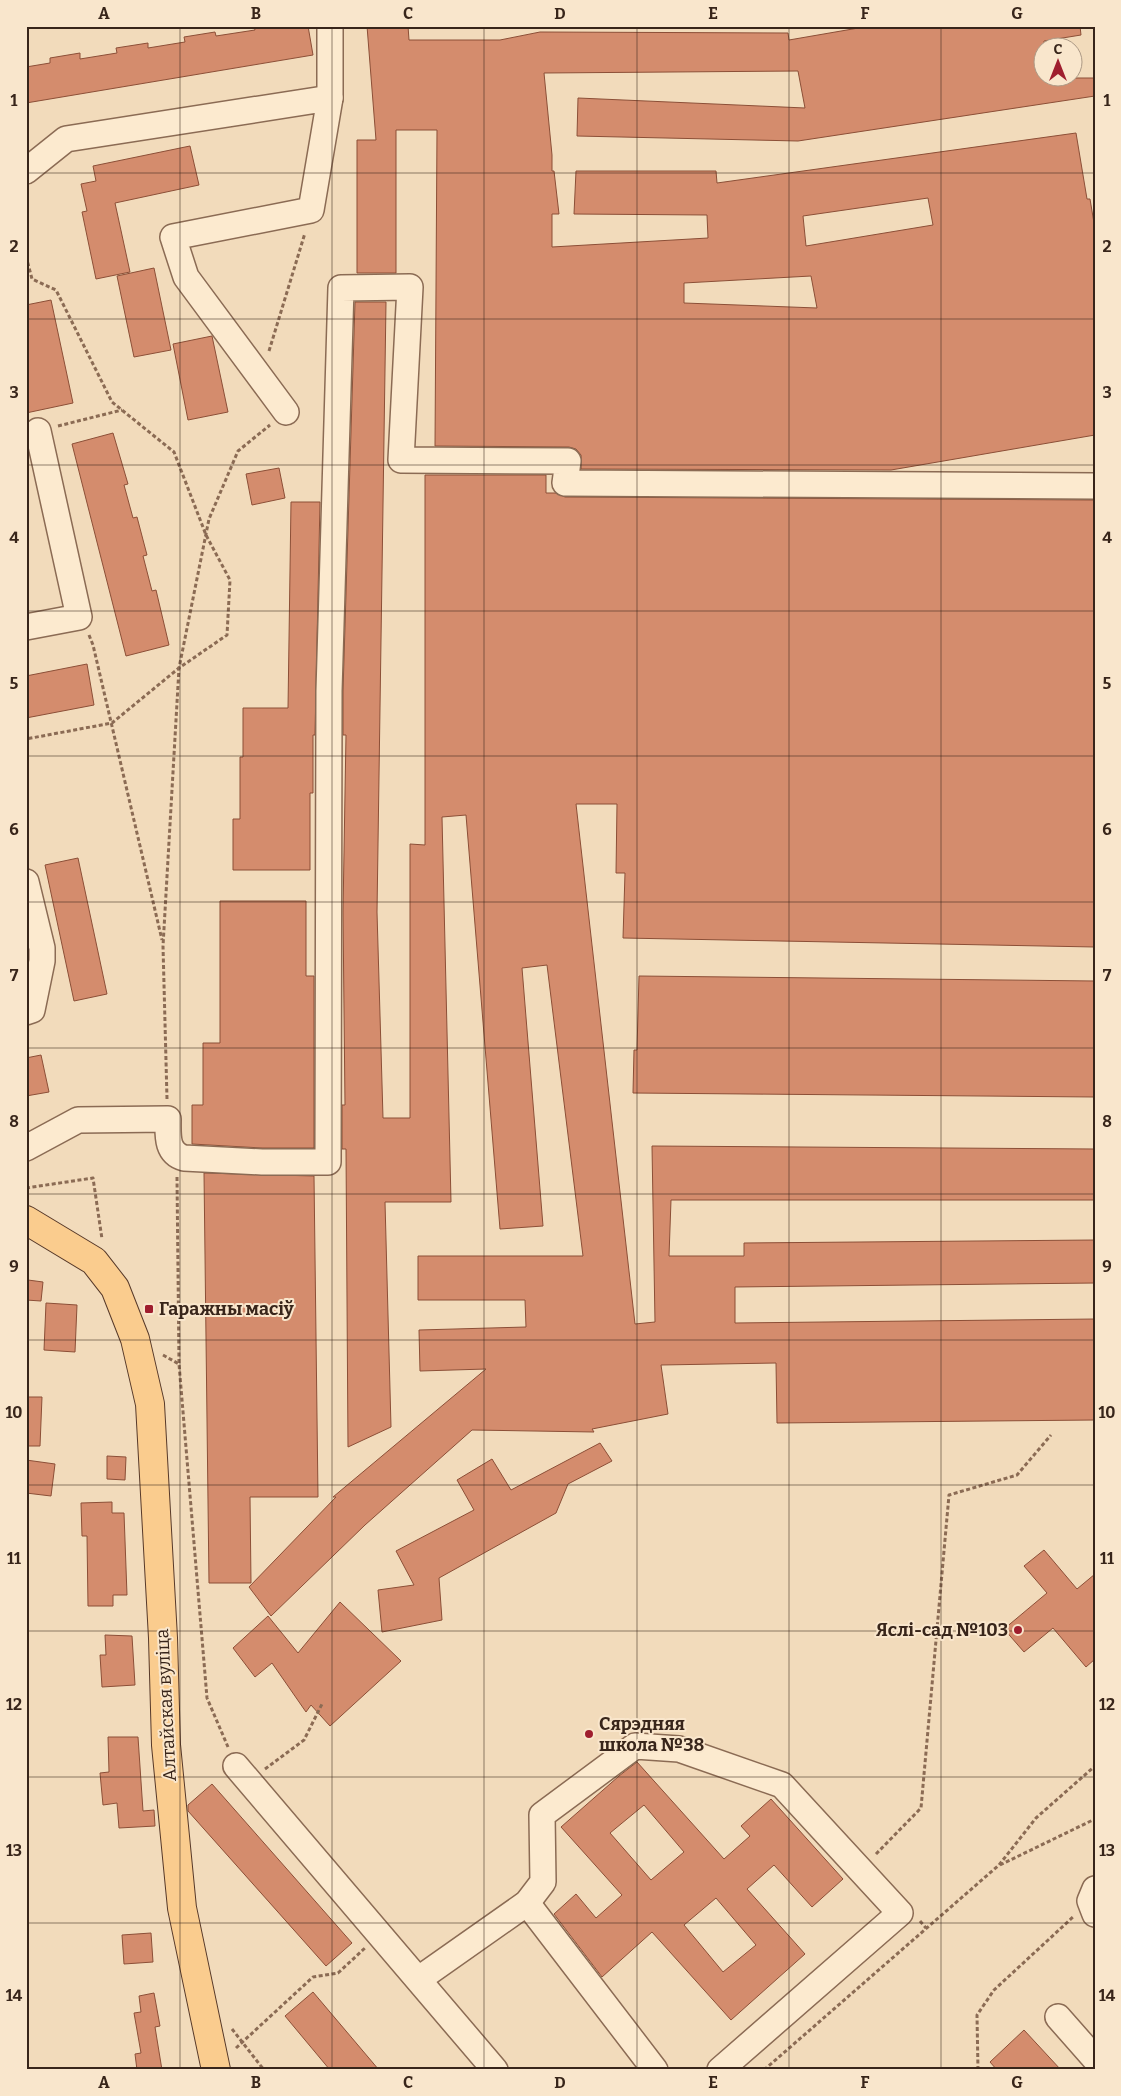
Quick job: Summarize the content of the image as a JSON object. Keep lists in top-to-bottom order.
{
  "streets": {
    "main road": ["Алтайская вуліца"]
  },
  "places": {
    "transit": ["Гаражны масіў"],
    "other": ["Яслі-сад №103", "Сярэдняя школа №38"]
  },
  "north": "top",
  "grid": {
    "columns": [
      "A",
      "B",
      "C",
      "D",
      "E",
      "F",
      "G"
    ],
    "rows": [
      "1",
      "2",
      "3",
      "4",
      "5",
      "6",
      "7",
      "8",
      "9",
      "10",
      "11",
      "12",
      "13",
      "14"
    ]
  }
}
